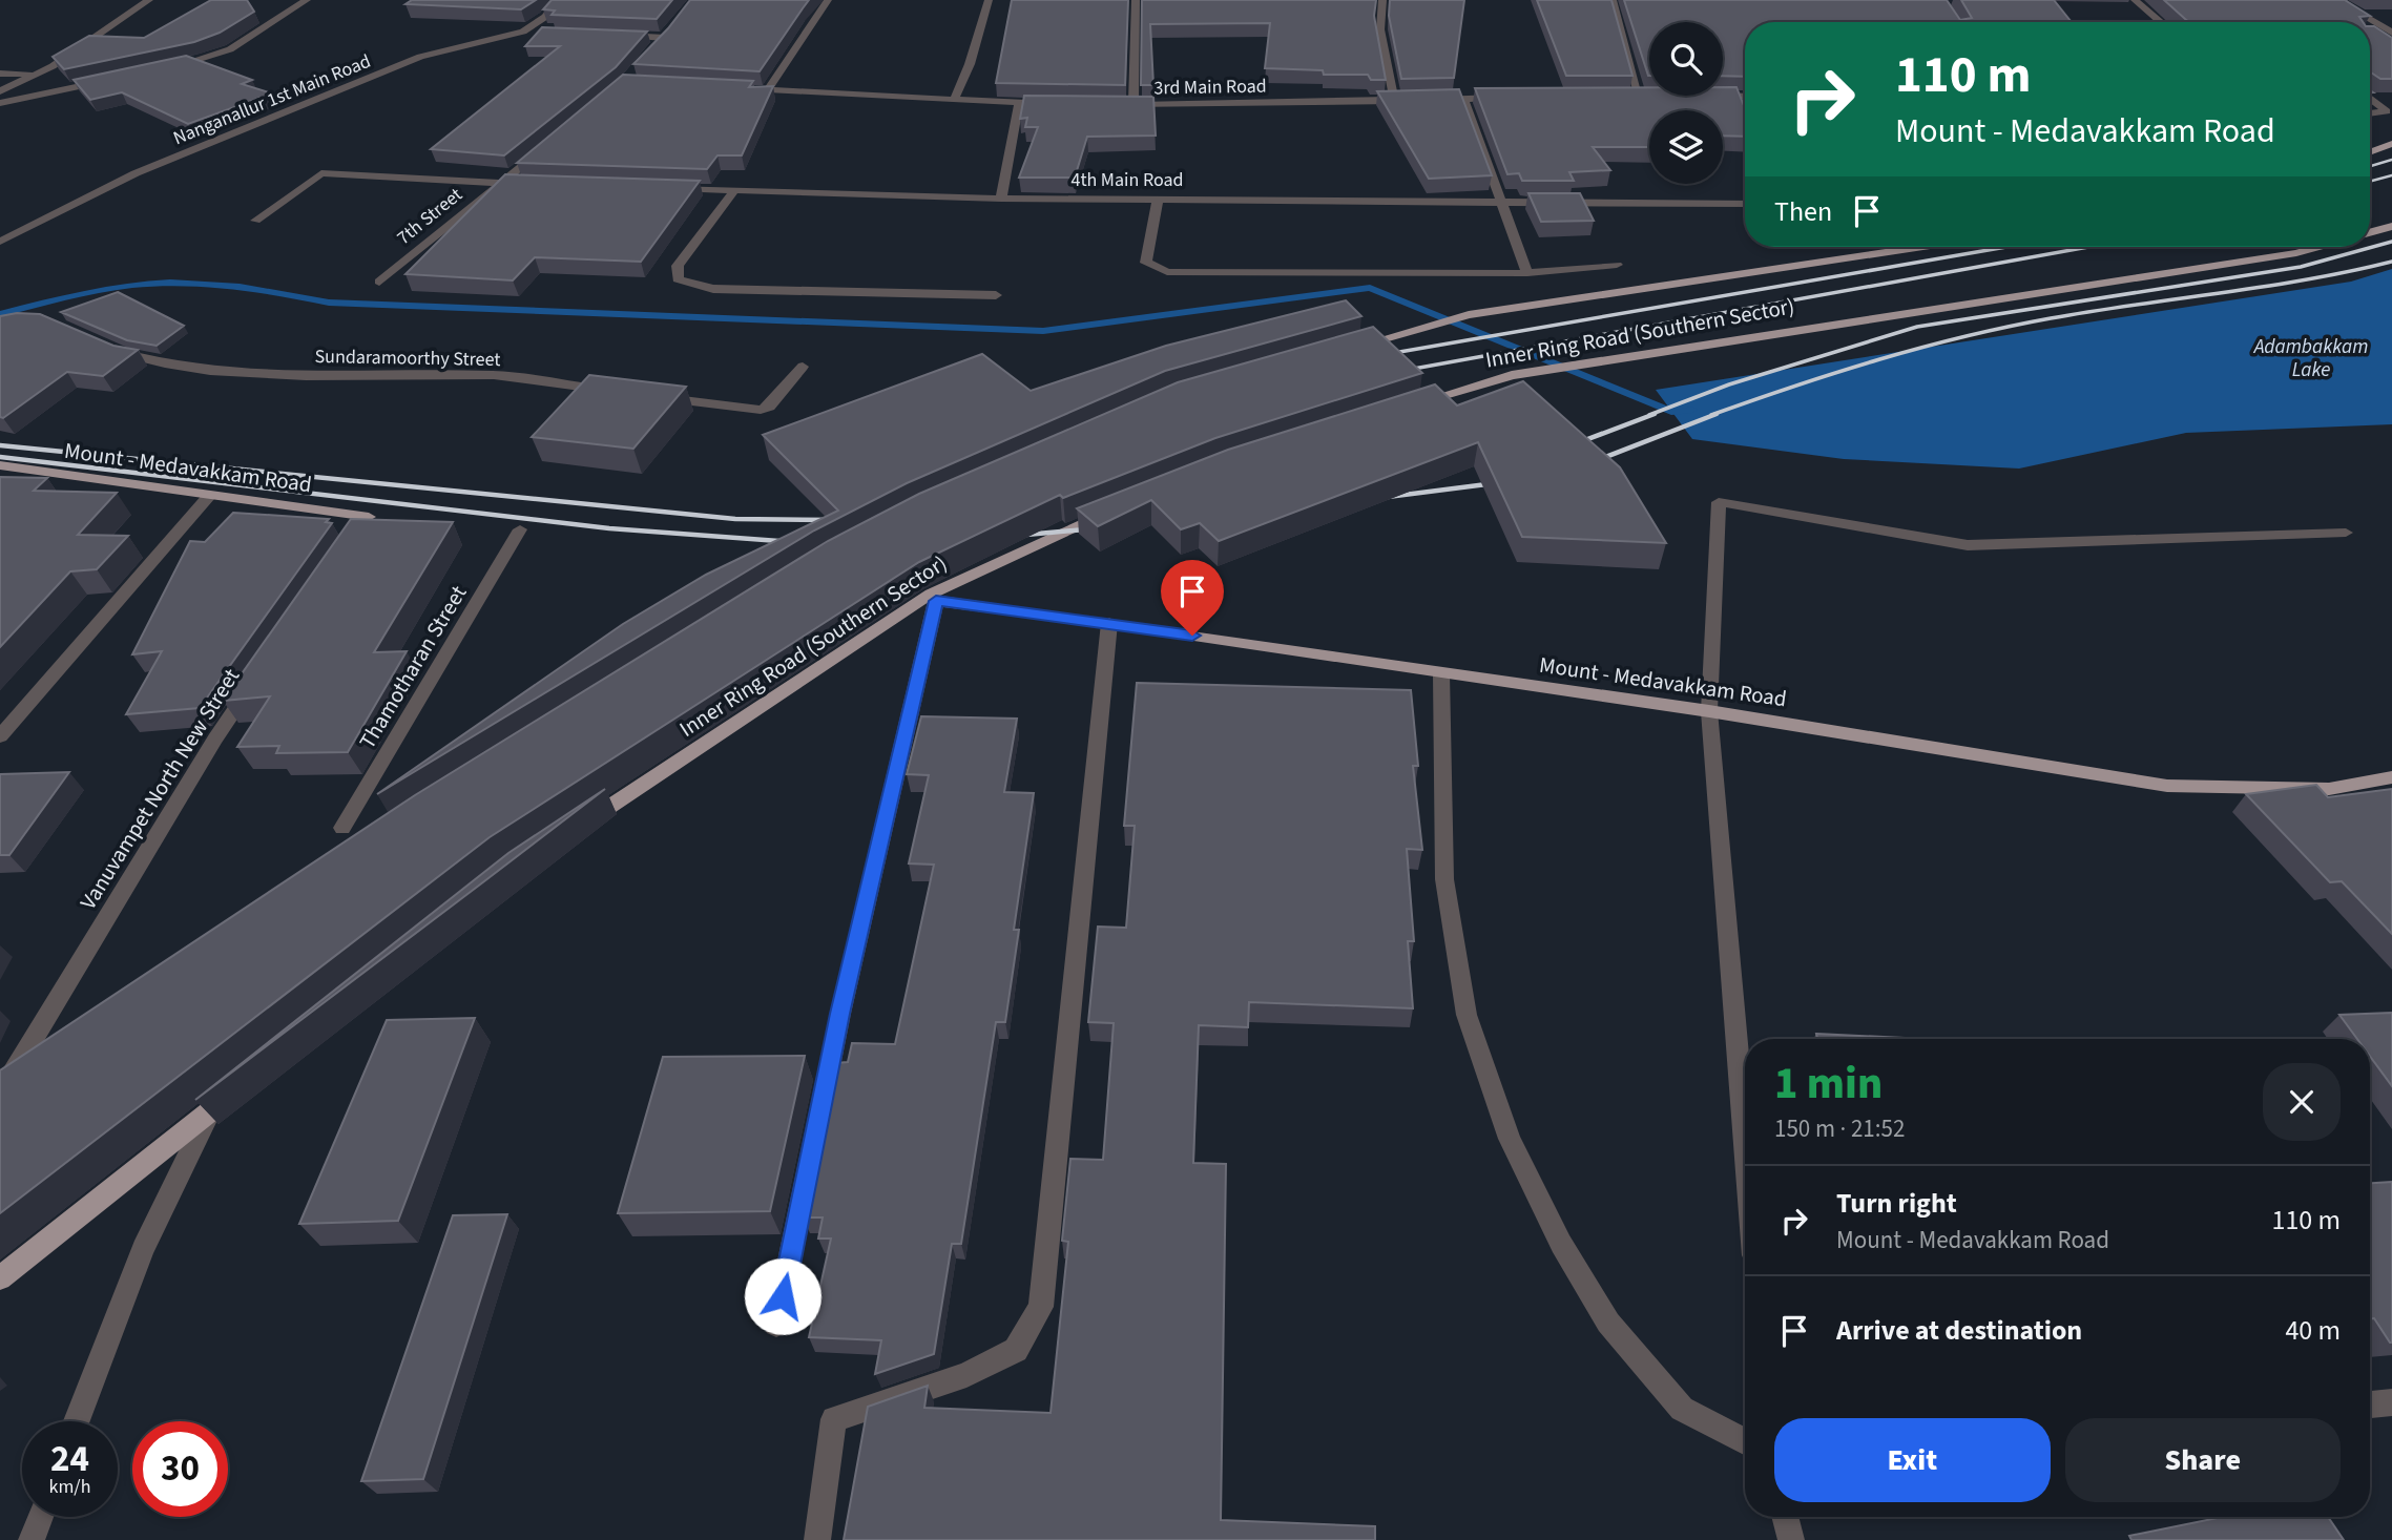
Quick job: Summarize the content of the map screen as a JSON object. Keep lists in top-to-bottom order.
{
  "streets": {
    "main road": ["Inner Ring Road (Southern Sector)", "Mount - Medavakkam Road"],
    "street": [
      "3rd Main Road",
      "Nanganallur 1st Main Road",
      "4th Main Road",
      "7th Street",
      "Sundaramoorthy Street",
      "Thamotharan Street",
      "Vanuvampet North New Street"
    ]
  },
  "crossings": [
    ["Inner Ring Road (Southern Sector)", "Mount - Medavakkam Road"]
  ],
  "water": ["Adambakkam Lake"],
  "page": {
    "turn": ["110 m", "Mount - Medavakkam Road"],
    "then": "Then",
    "heading": ["1 min", "150 m · 21:52"],
    "list": [
      {
        "name": "Turn right",
        "note": "Mount - Medavakkam Road",
        "value": "110 m"
      },
      {
        "name": "Arrive at destination",
        "value": "40 m"
      }
    ],
    "buttons": ["Exit", "Share"],
    "speed": "24 km/h",
    "limit": "30"
  }
}
